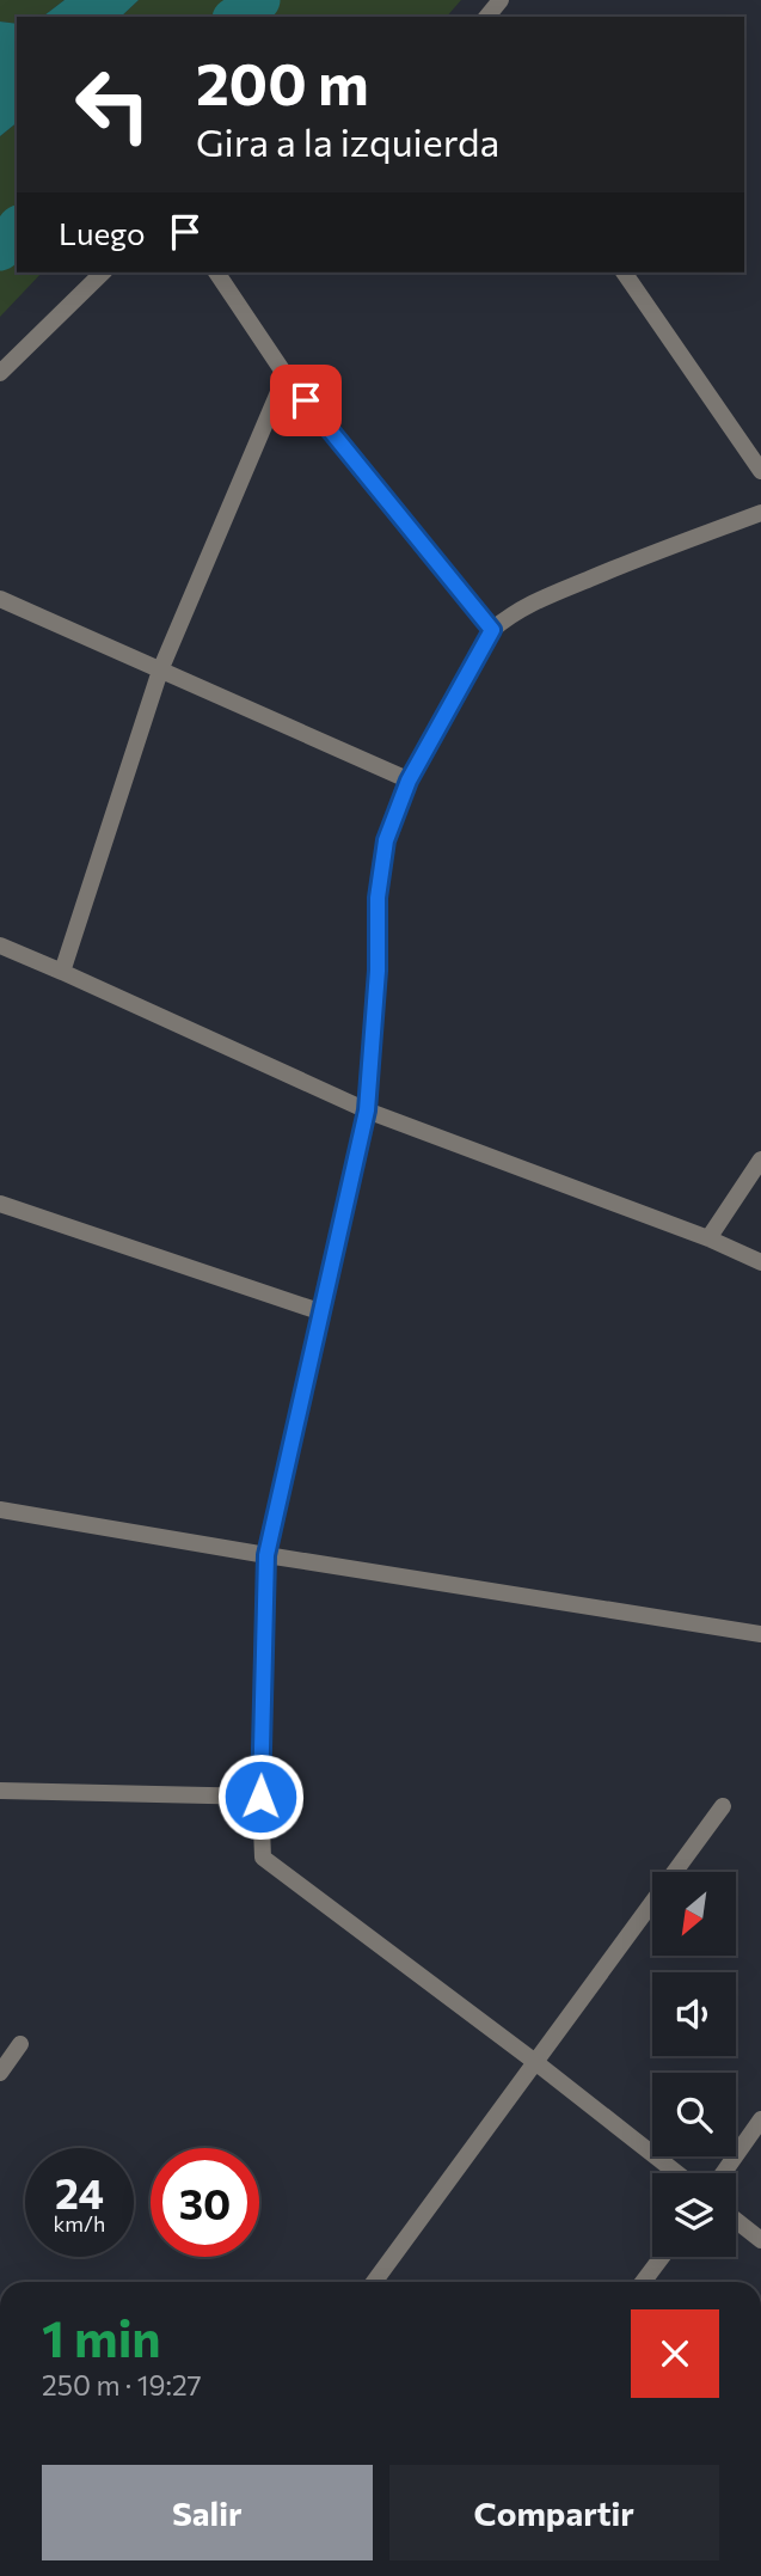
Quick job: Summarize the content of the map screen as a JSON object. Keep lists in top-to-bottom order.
{
  "north": "bottom left",
  "page": {
    "turn": ["200 m", "Gira a la izquierda"],
    "then": "Luego",
    "speed": "24 km/h",
    "limit": "30",
    "heading": ["1 min", "250 m · 19:27"],
    "buttons": ["Salir", "Compartir"]
  }
}
